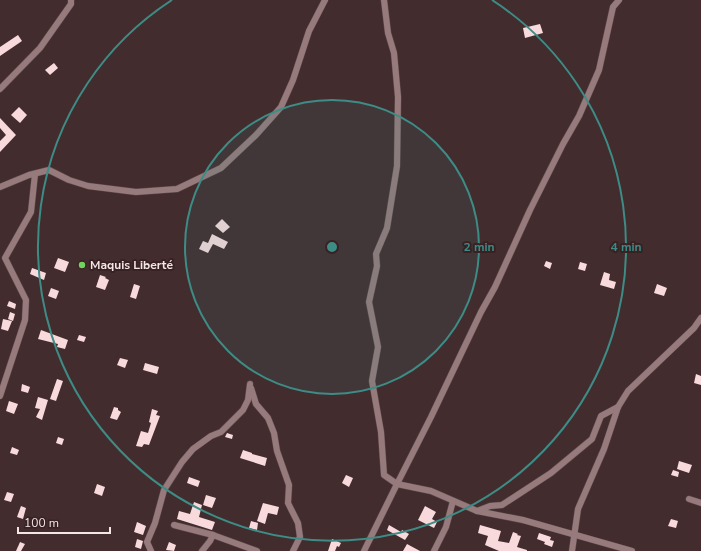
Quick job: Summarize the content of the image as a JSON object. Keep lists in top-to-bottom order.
{
  "places": ["Maquis Liberté"],
  "scale_bar": "100 m",
  "rings": ["2 min", "4 min"]
}
